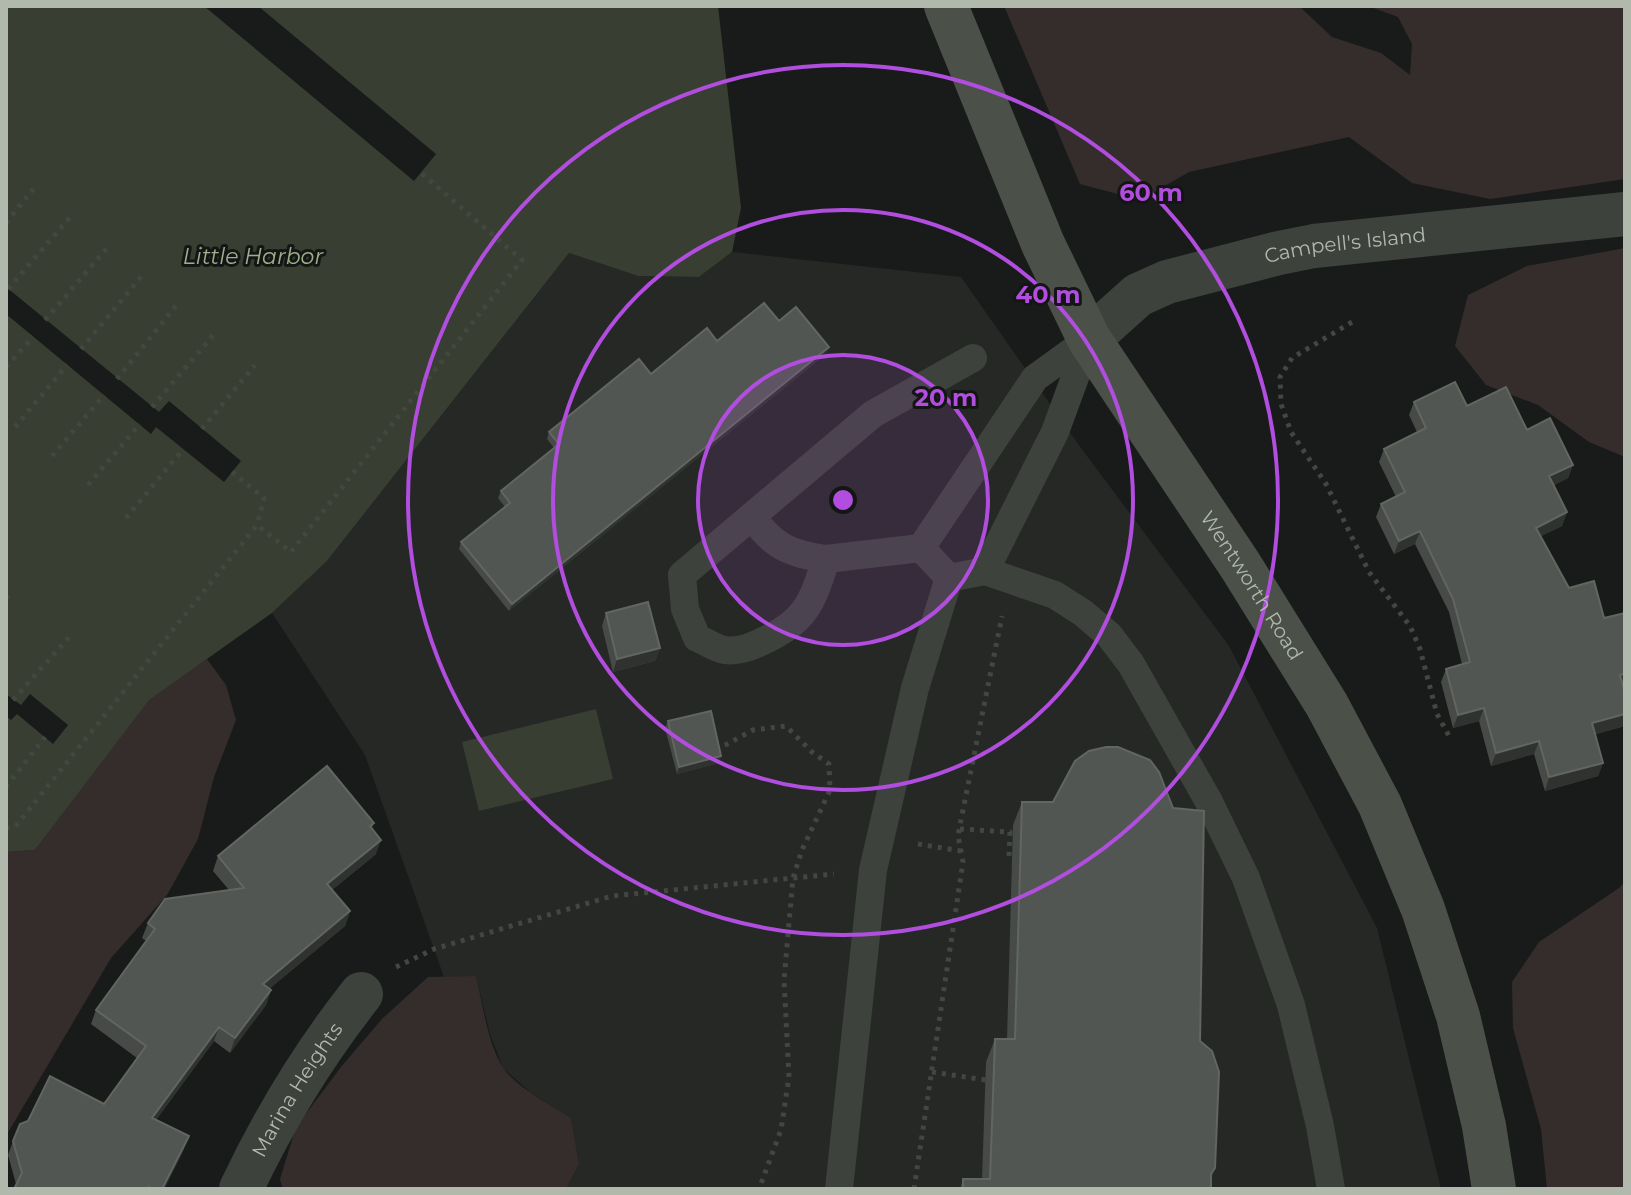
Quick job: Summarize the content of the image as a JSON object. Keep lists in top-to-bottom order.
{
  "streets": {
    "main road": ["Wentworth Road"],
    "street": ["Campell's Island", "Marina Heights"]
  },
  "crossings": [
    ["Campell's Island", "Wentworth Road"]
  ],
  "water": ["Little Harbor"],
  "rings": ["60 m", "40 m", "20 m"]
}
